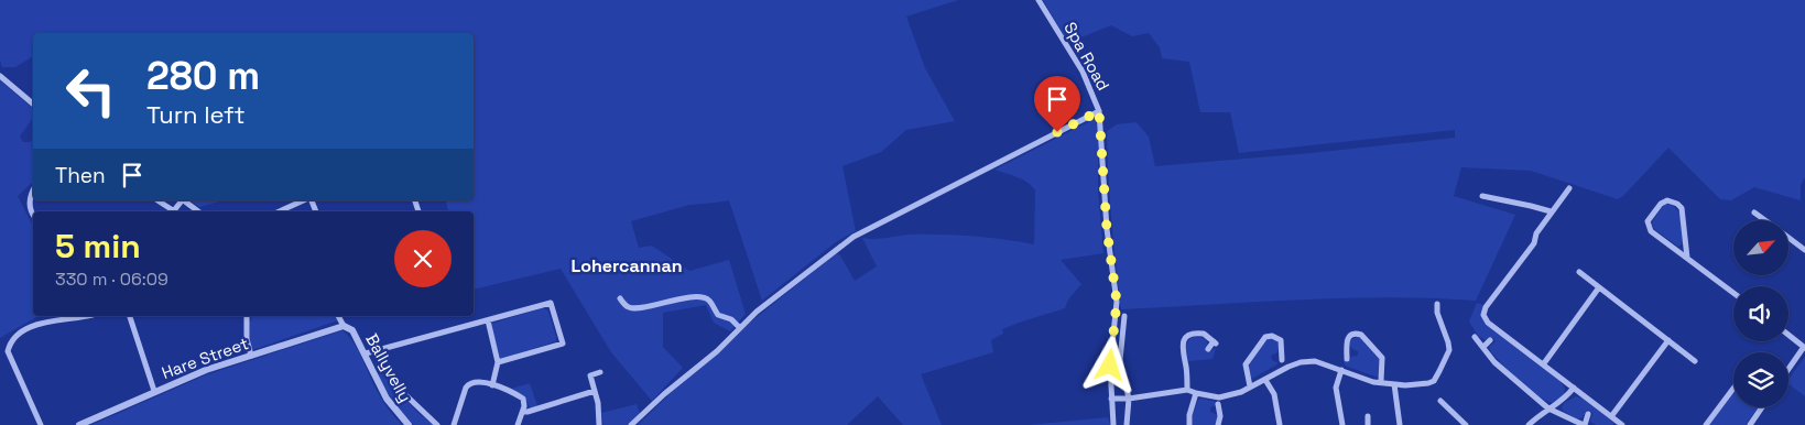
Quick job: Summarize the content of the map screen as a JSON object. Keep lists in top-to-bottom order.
{
  "streets": {
    "street": ["Spa Road", "Hare Street", "Ballyvelly"]
  },
  "crossings": [
    ["Hare Street", "Ballyvelly"]
  ],
  "districts": ["Lohercannan"],
  "north": "top right",
  "page": {
    "turn": ["280 m", "Turn left"],
    "then": "Then",
    "heading": ["5 min", "330 m · 06:09"]
  }
}
